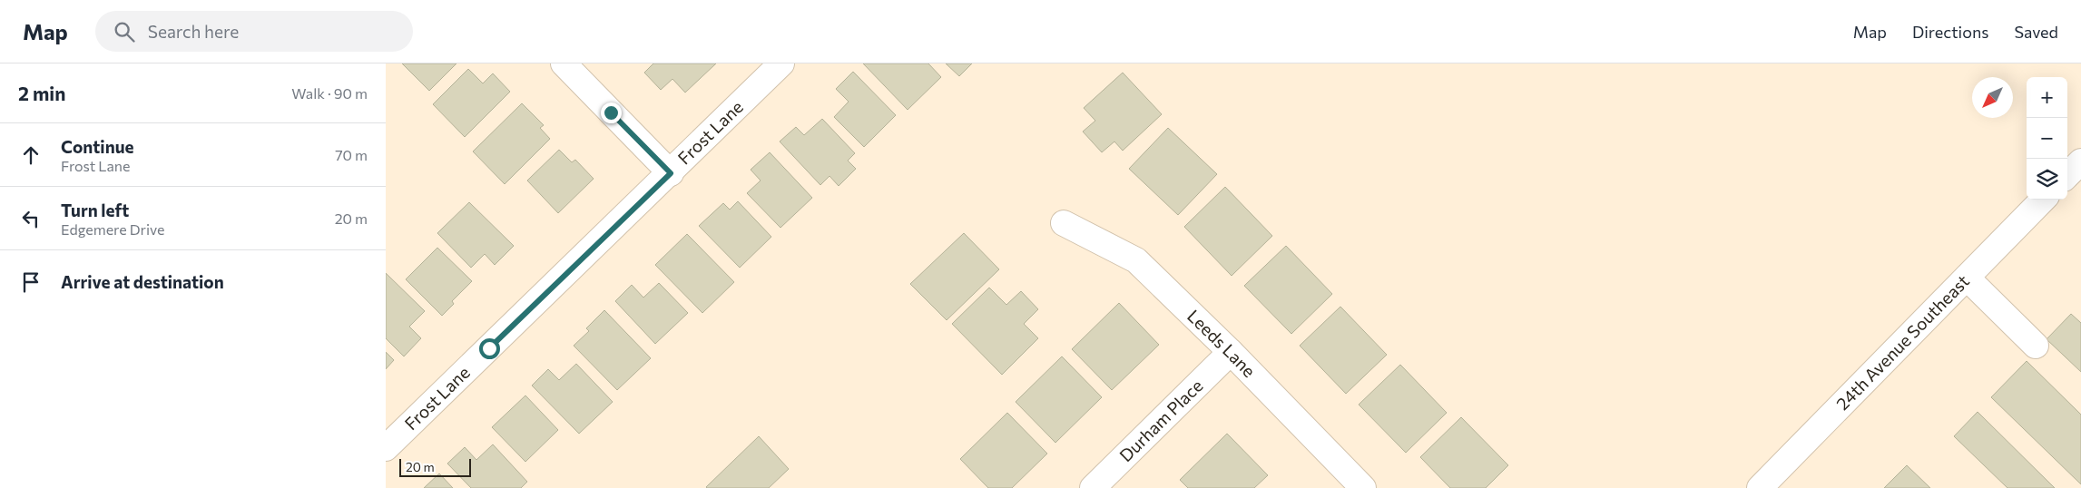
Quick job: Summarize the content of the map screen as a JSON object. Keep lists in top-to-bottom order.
{
  "streets": {
    "street": [
      "Frost Lane",
      "24th Avenue Southeast",
      "Leeds Lane",
      "Durham Place"
    ]
  },
  "crossings": [
    ["Leeds Lane", "Durham Place"]
  ],
  "scale_bar": "20 m",
  "north": "bottom left",
  "page": {
    "header": "Map",
    "search": "Search here",
    "nav": ["Map", "Directions", "Saved"],
    "heading": ["2 min", "Walk · 90 m"],
    "map_buttons": ["+", "−"],
    "list": [
      ["Continue", "Frost Lane", "70 m"],
      ["Turn left", "Edgemere Drive", "20 m"],
      "Arrive at destination"
    ],
    "scale": "20 m"
  }
}
